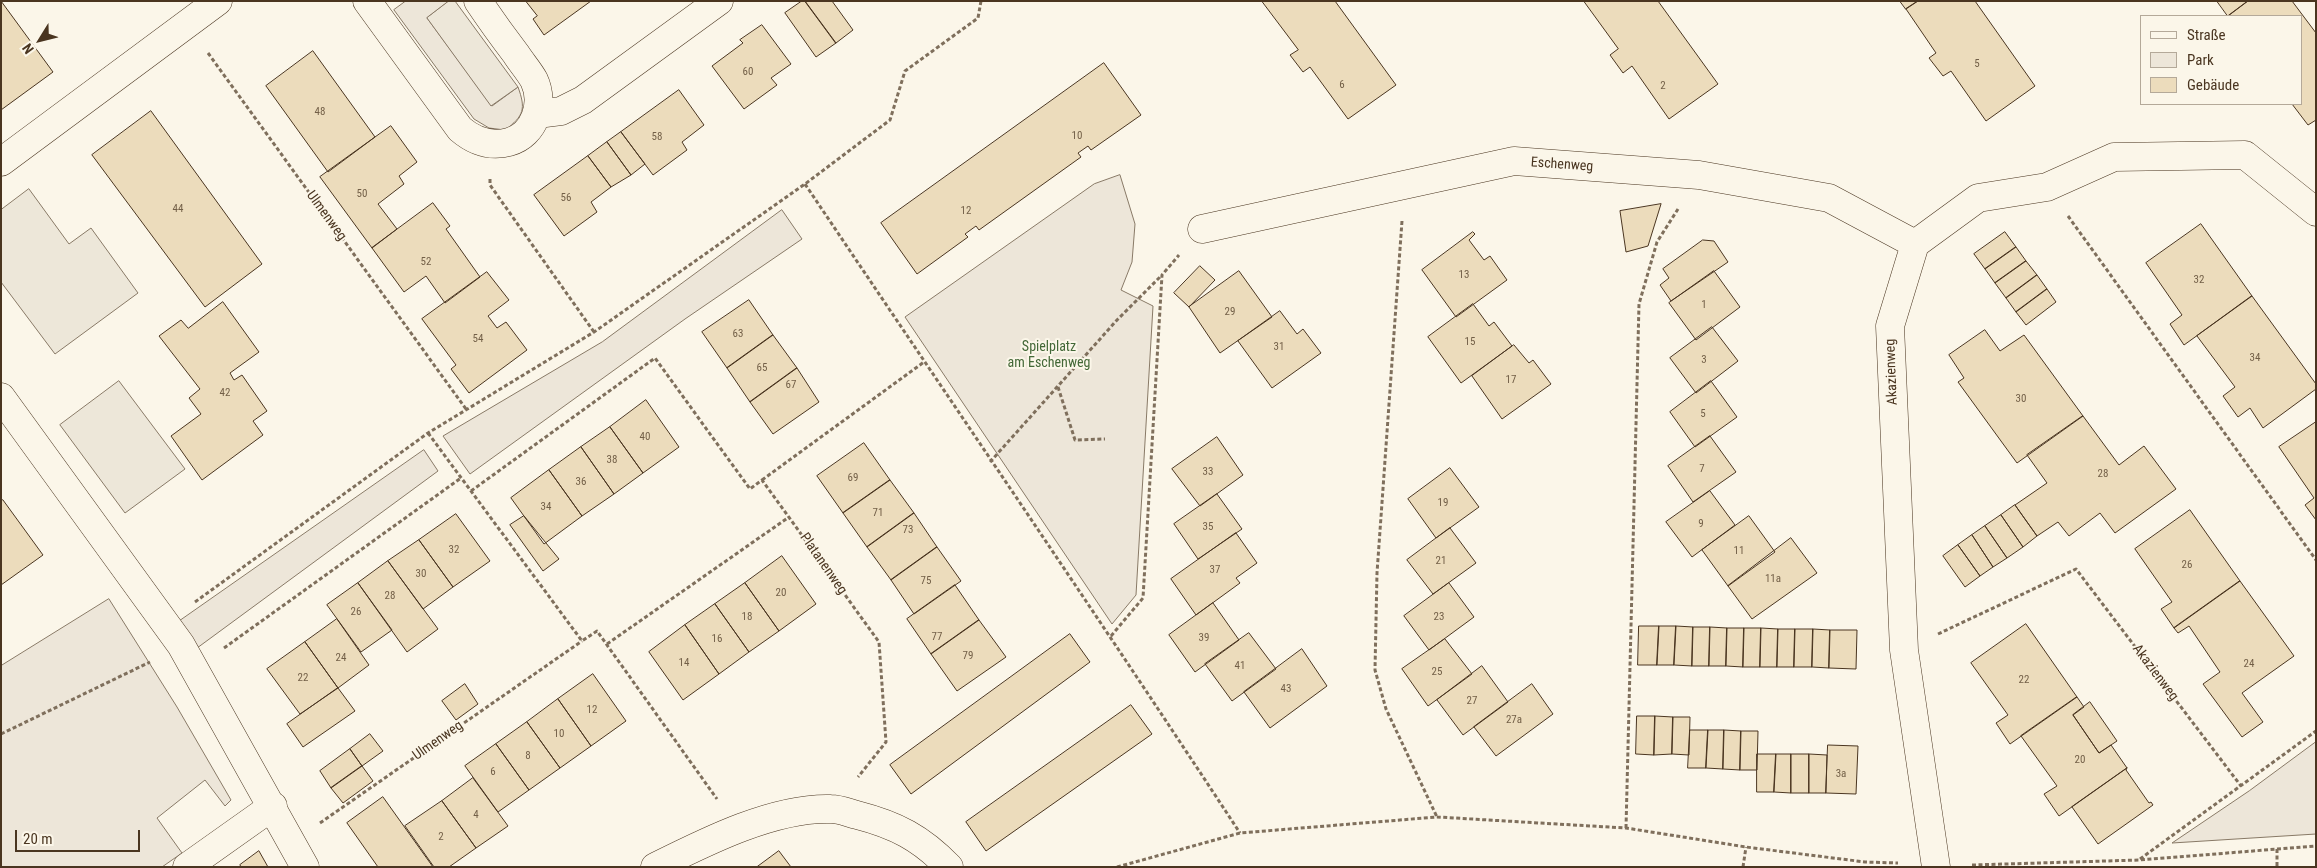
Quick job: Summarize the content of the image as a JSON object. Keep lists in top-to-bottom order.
{
  "streets": {
    "street": ["Eschenweg", "Akazienweg"],
    "path": ["Ulmenweg", "Platanenweg"]
  },
  "crossings": [
    ["Eschenweg", "Akazienweg"]
  ],
  "parks": ["Spielplatz am Eschenweg"],
  "house_numbers": [
    "5",
    "60",
    "6",
    "2",
    "48",
    "10",
    "58",
    "50",
    "56",
    "44",
    "12",
    "52",
    "13",
    "32",
    "1",
    "29",
    "63",
    "54",
    "15",
    "31",
    "34",
    "3",
    "65",
    "17",
    "67",
    "42",
    "30",
    "5",
    "40",
    "38",
    "7",
    "33",
    "28",
    "69",
    "36",
    "19",
    "34",
    "71",
    "9",
    "35",
    "73",
    "32",
    "11",
    "21",
    "26",
    "37",
    "30",
    "11a",
    "75",
    "20",
    "28",
    "26",
    "18",
    "23",
    "77",
    "39",
    "16",
    "79",
    "24",
    "14",
    "24",
    "41",
    "25",
    "22",
    "22",
    "43",
    "27",
    "12",
    "27a",
    "10",
    "8",
    "20",
    "6",
    "3a",
    "4",
    "2"
  ],
  "legend": ["Straße", "Park", "Gebäude"],
  "scale_bar": "20 m",
  "north": "bottom left"
}
